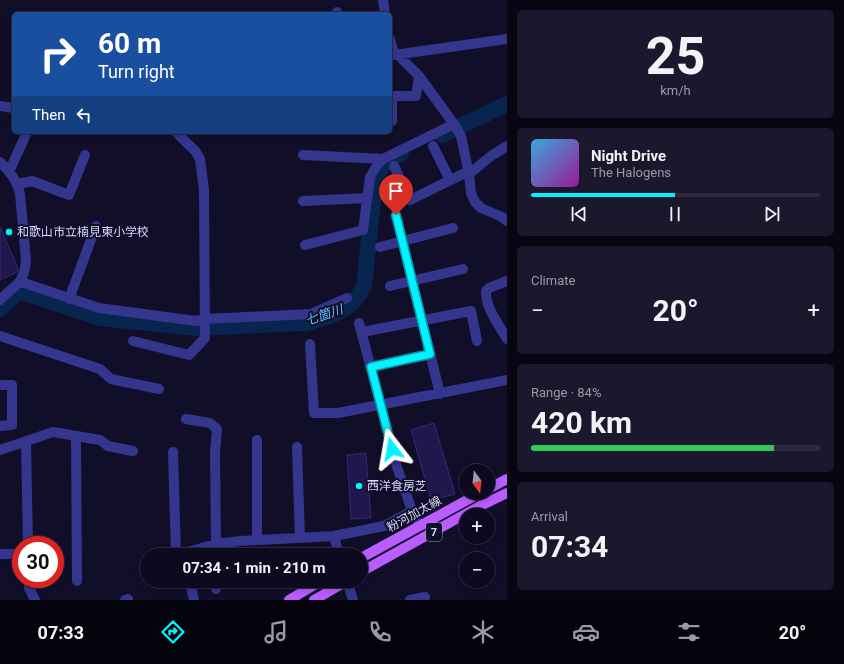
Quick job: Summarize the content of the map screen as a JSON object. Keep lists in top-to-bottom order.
{
  "streets": {
    "main road": ["粉河加太線", "7"]
  },
  "water": ["七箇川"],
  "places": ["和歌山市立楠見東小学校", "西洋食房芝"],
  "north": "bottom",
  "page": {
    "tile": [
      ["25", "km/h"],
      "Climate",
      ["Range · 84%", "420 km"],
      ["Arrival", "07:34"]
    ],
    "turn": ["60 m", "Turn right"],
    "then": "Then",
    "song": ["Night Drive", "The Halogens"],
    "heat": ["−", "20°", "+"],
    "map_buttons": ["+", "−"],
    "limit": "30",
    "trip": "07:34 · 1 min · 210 m",
    "tabs": ["07:33", "20°"]
  }
}
